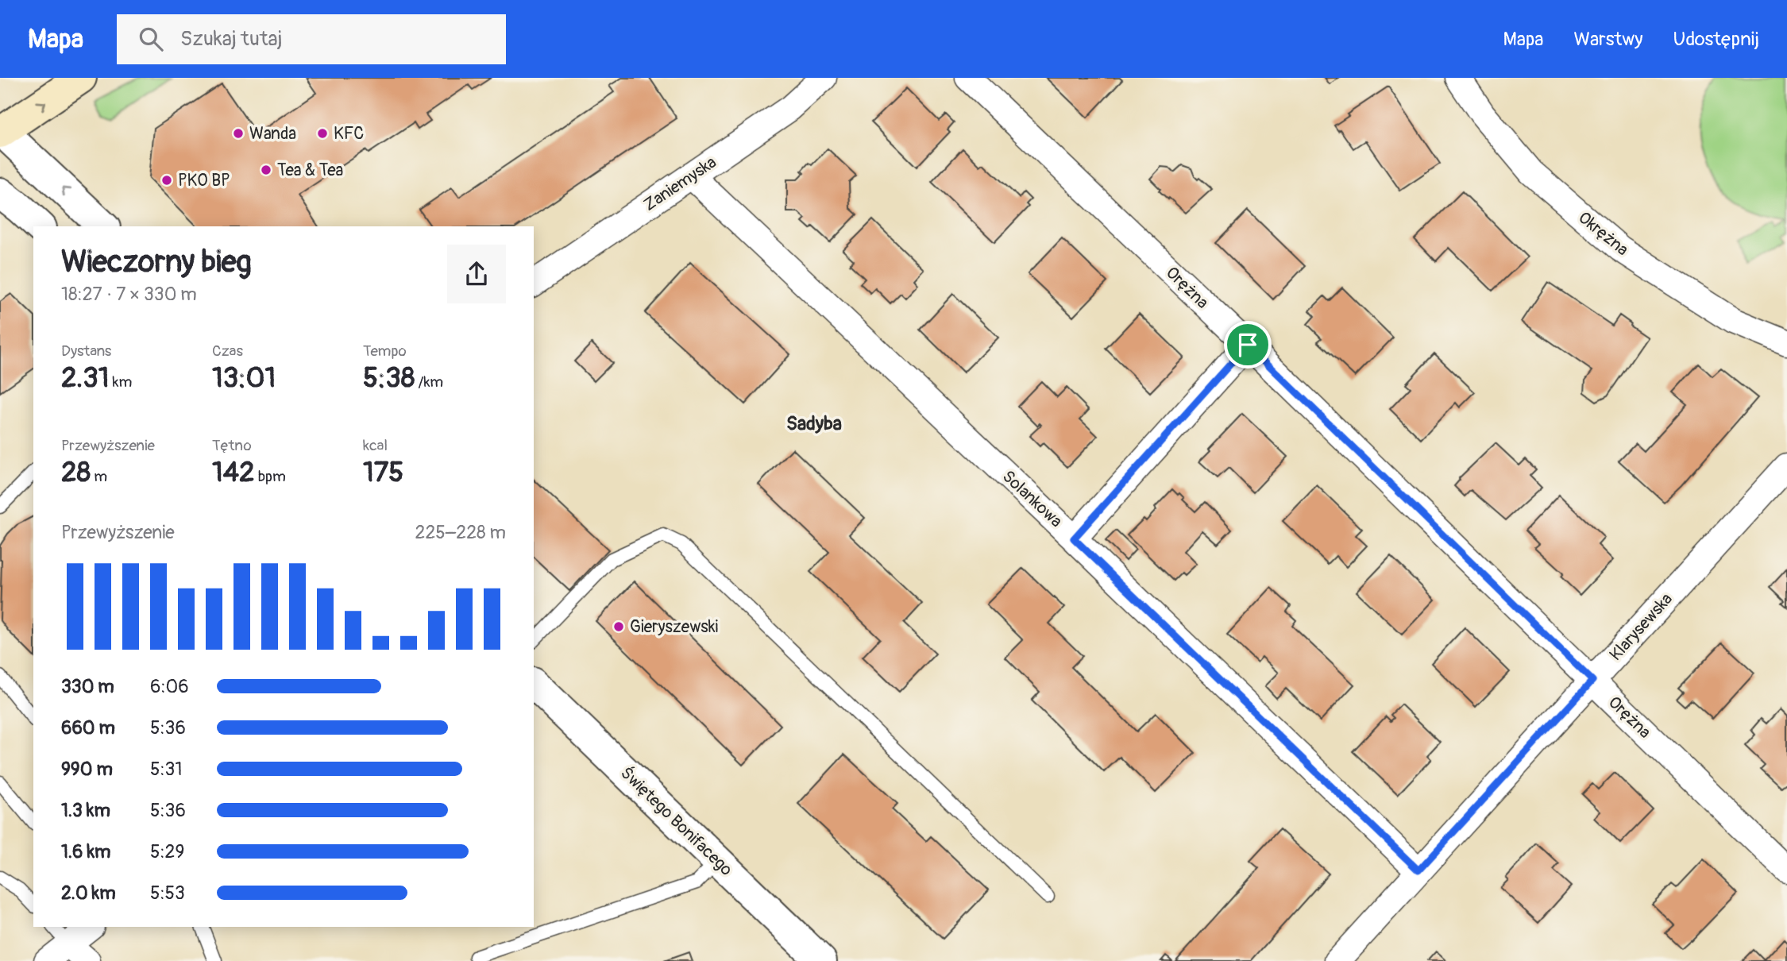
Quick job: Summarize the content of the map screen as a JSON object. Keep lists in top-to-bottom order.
{
  "streets": {
    "street": [
      "Zaniemyska",
      "Okrężna",
      "Orężna",
      "Solankowa",
      "Klarysewska",
      "Świętego Bonifacego"
    ]
  },
  "crossings": [
    ["Zaniemyska", "Solankowa"],
    ["Orężna", "Klarysewska"],
    ["Solankowa", "Klarysewska"]
  ],
  "districts": ["Sadyba"],
  "places": [
    "Wanda",
    "KFC",
    "Tea & Tea",
    "PKO BP",
    "Gieryszewski"
  ],
  "page": {
    "header": "Mapa",
    "search": "Szukaj tutaj",
    "nav": ["Mapa", "Warstwy", "Udostępnij"],
    "heading": ["Wieczorny bieg", "18:27 · 7 × 330 m"],
    "stats": [
      ["Dystans", "2.31 km"],
      ["Czas", "13:01"],
      ["Tempo", "5:38 /km"],
      ["Przewyższenie", "28 m"],
      ["Tętno", "142 bpm"],
      ["kcal", "175"]
    ],
    "chart": ["Przewyższenie", "225–228 m"],
    "list": [
      {
        "name": "330 m",
        "note": "6:06"
      },
      {
        "name": "660 m",
        "note": "5:36"
      },
      {
        "name": "990 m",
        "note": "5:31"
      },
      {
        "name": "1.3 km",
        "note": "5:36"
      },
      {
        "name": "1.6 km",
        "note": "5:29"
      },
      {
        "name": "2.0 km",
        "note": "5:53"
      }
    ]
  }
}
